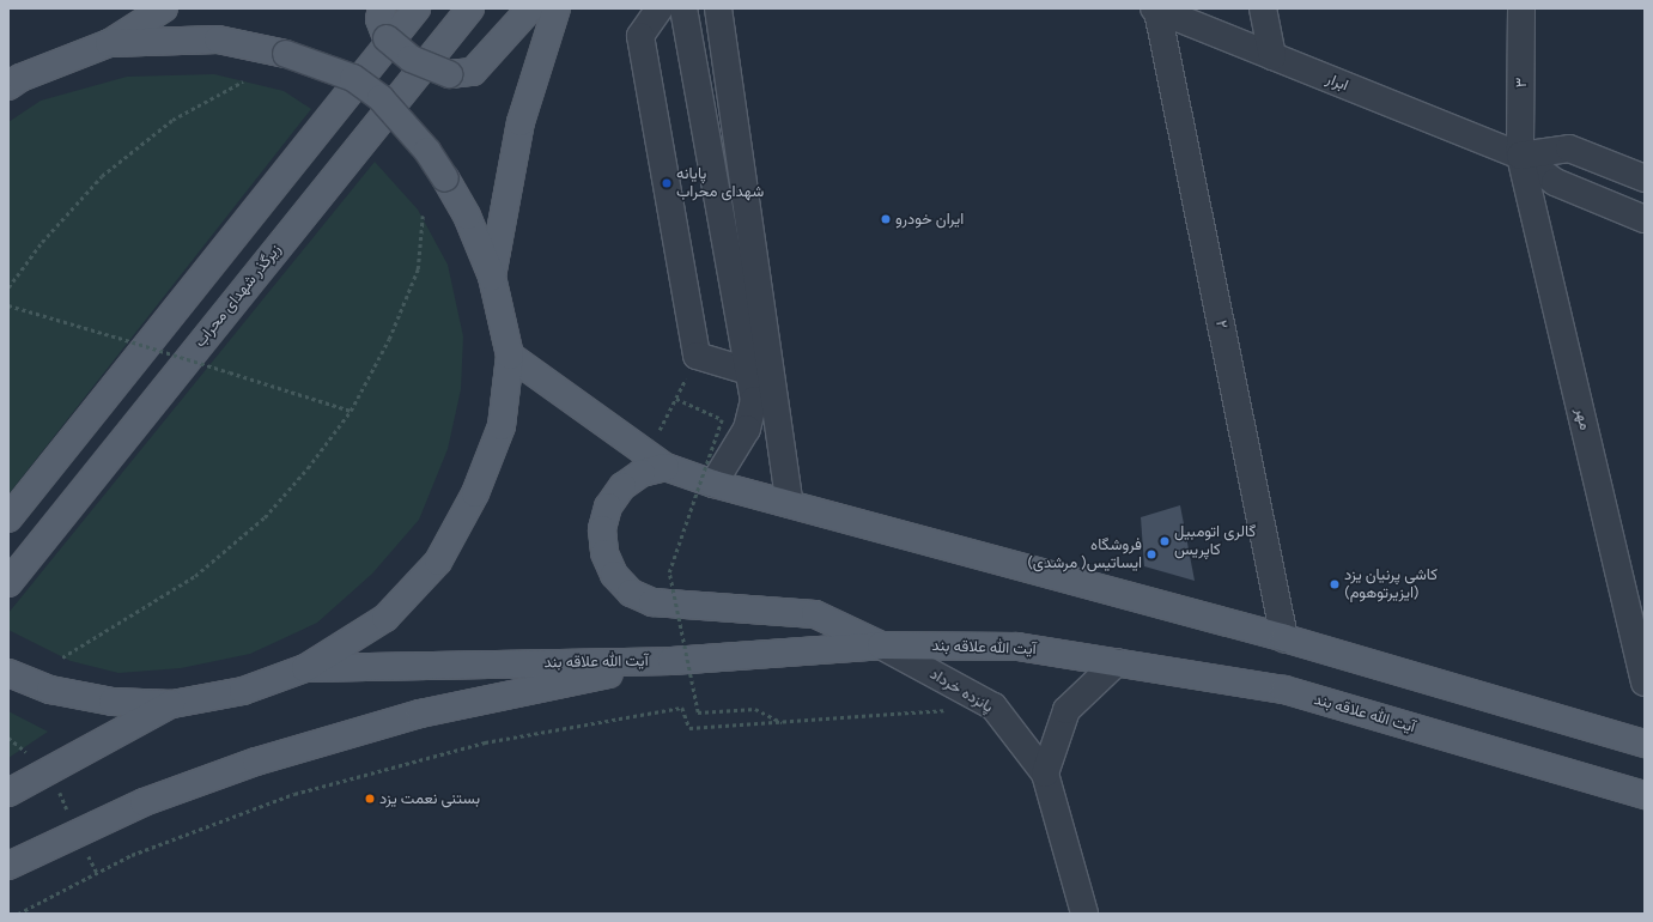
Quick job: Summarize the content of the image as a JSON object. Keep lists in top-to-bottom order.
{
  "streets": {
    "main road": ["زیرگذر شهدای محراب", "آیت الله علاقه بند"],
    "street": [
      "ابرار",
      "۳",
      "۲",
      "مهر",
      "پانزده خرداد"
    ]
  },
  "crossings": [
    ["ابرار", "۳"],
    ["ابرار", "۲"],
    ["ابرار", "مهر"],
    ["۳", "مهر"],
    ["آیت الله علاقه بند", "پانزده خرداد"]
  ],
  "places": [
    "پایانه شهدای محراب",
    "ایران خودرو",
    "گالری اتومبیل کاپریس",
    "فروشگاه ایساتیس( مرشدی)",
    "کاشی پرنیان یزد (ایزیرتوهوم)",
    "بستنی نعمت یزد"
  ]
}
